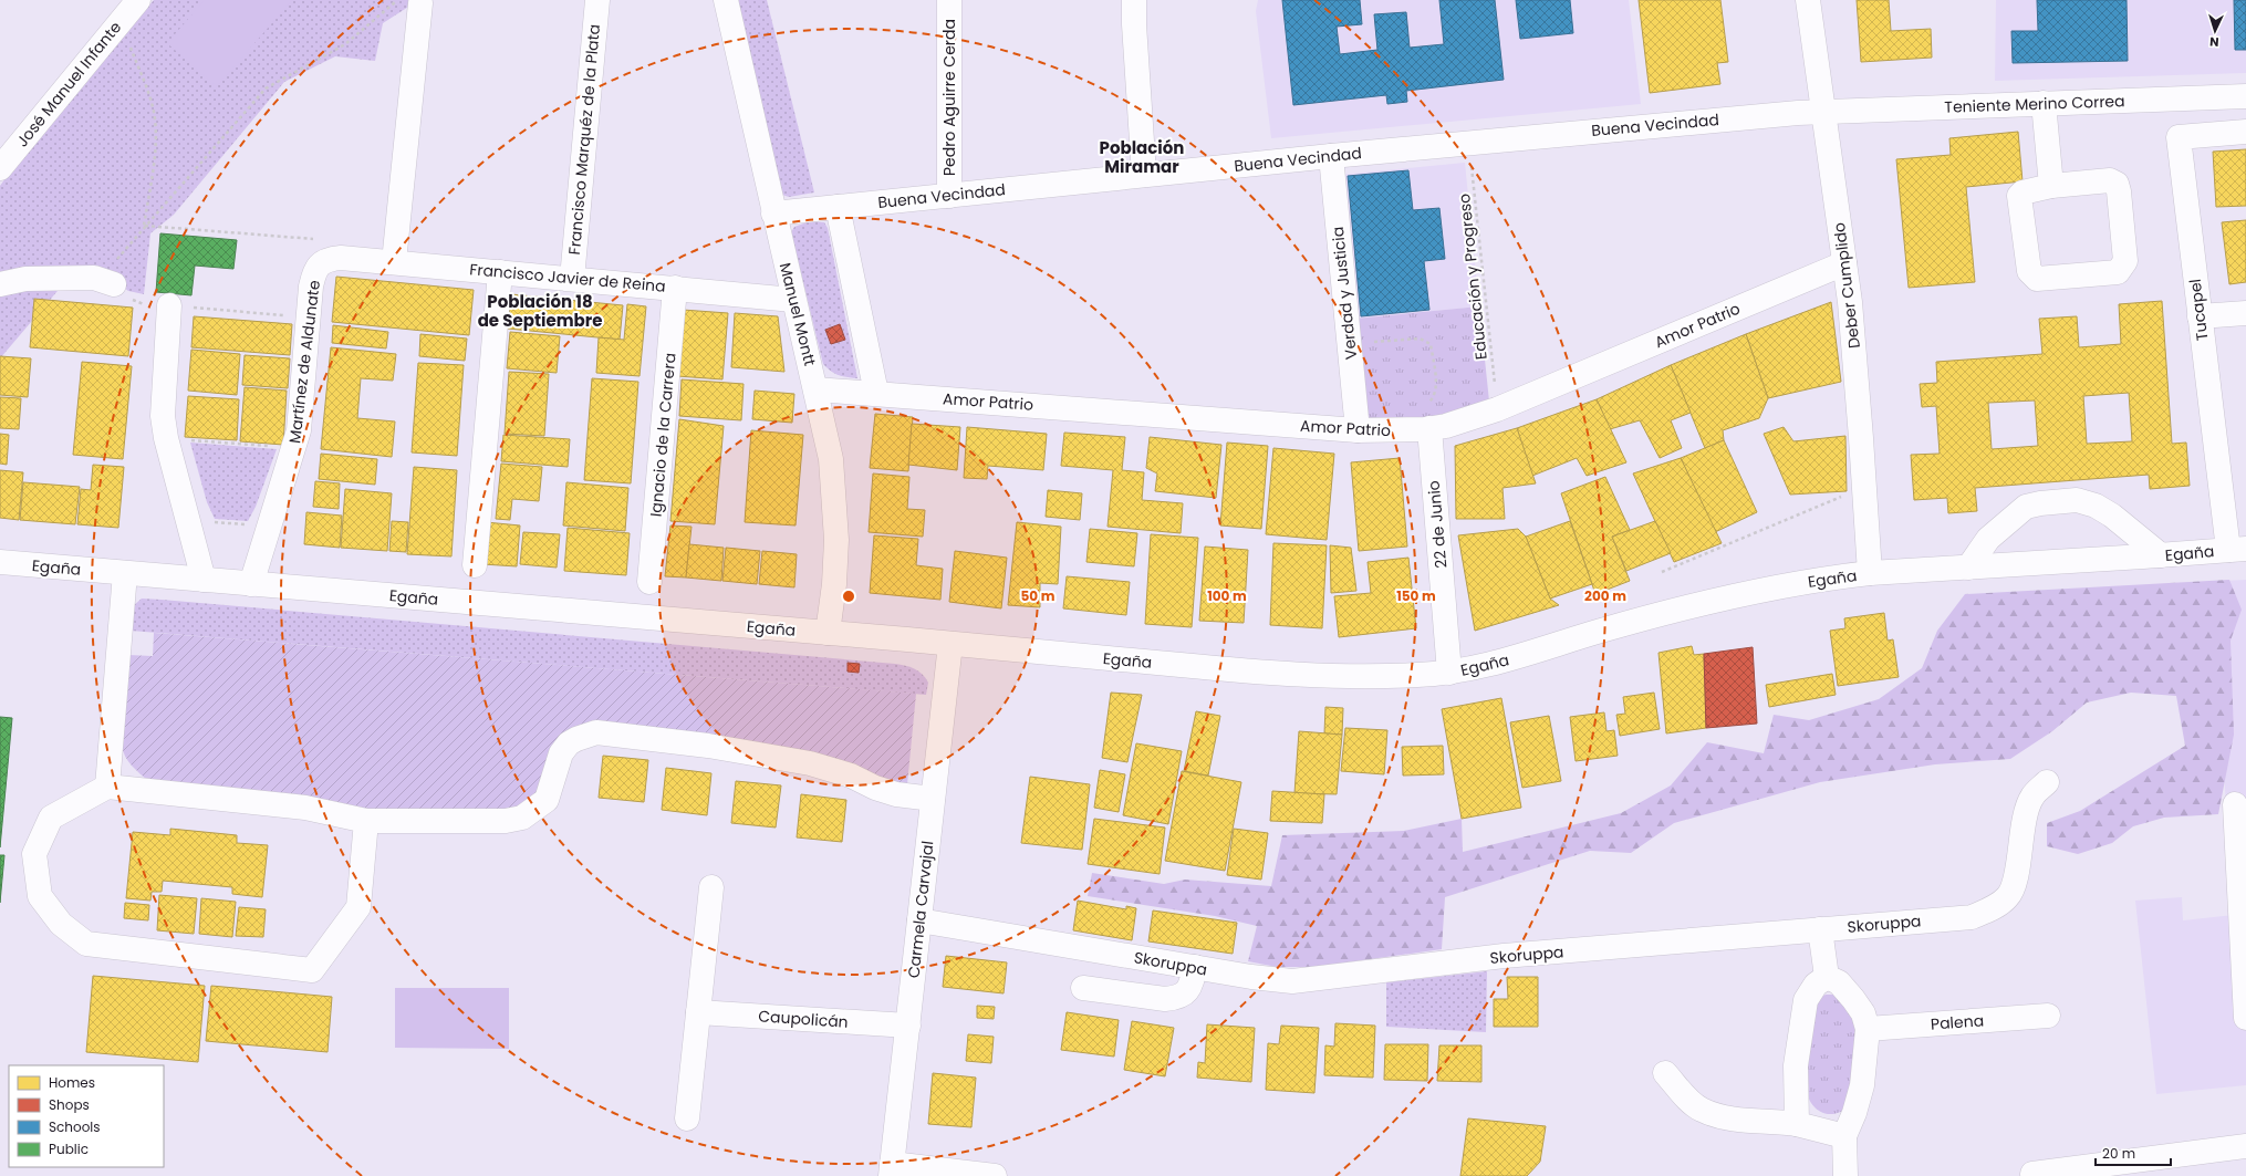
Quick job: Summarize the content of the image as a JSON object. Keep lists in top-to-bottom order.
{
  "streets": {
    "street": [
      "José Manuel Infante",
      "Pedro Aguirre Cerda",
      "Teniente Merino Correa",
      "Buena Vecindad",
      "Francisco Marquéz de la Plata",
      "Francisco Javier de Reina",
      "Deber Cumplido",
      "Verdad y Justicia",
      "Tucapel",
      "Manuel Montt",
      "Amor Patrio",
      "Martínez de Aldunate",
      "Ignacio de la Carrera",
      "22 de Junio",
      "Egaña",
      "Carmela Carvajal",
      "Skoruppa",
      "Caupolicán",
      "Palena"
    ],
    "path": ["Educación y Progreso"]
  },
  "crossings": [
    ["Pedro Aguirre Cerda", "Buena Vecindad"],
    ["Teniente Merino Correa", "Buena Vecindad"],
    ["Teniente Merino Correa", "Deber Cumplido"],
    ["Buena Vecindad", "Educación y Progreso"],
    ["Buena Vecindad", "Deber Cumplido"],
    ["Buena Vecindad", "Verdad y Justicia"],
    ["Buena Vecindad", "Manuel Montt"],
    ["Francisco Marquéz de la Plata", "Francisco Javier de Reina"],
    ["Educación y Progreso", "Amor Patrio"],
    ["Francisco Javier de Reina", "Manuel Montt"],
    ["Francisco Javier de Reina", "Martínez de Aldunate"],
    ["Francisco Javier de Reina", "Ignacio de la Carrera"],
    ["Deber Cumplido", "Amor Patrio"],
    ["Deber Cumplido", "Egaña"],
    ["Verdad y Justicia", "Amor Patrio"],
    ["Tucapel", "Egaña"],
    ["Manuel Montt", "Amor Patrio"],
    ["Manuel Montt", "Egaña"],
    ["Amor Patrio", "22 de Junio"],
    ["Martínez de Aldunate", "Egaña"],
    ["22 de Junio", "Egaña"],
    ["Egaña", "Carmela Carvajal"],
    ["Carmela Carvajal", "Skoruppa"],
    ["Carmela Carvajal", "Caupolicán"]
  ],
  "districts": ["Población Miramar", "Población 18 de Septiembre"],
  "legend": [
    "Homes",
    "Shops",
    "Schools",
    "Public"
  ],
  "scale_bar": "20 m",
  "north": "bottom",
  "rings": [
    "50 m",
    "100 m",
    "150 m",
    "200 m"
  ]
}
